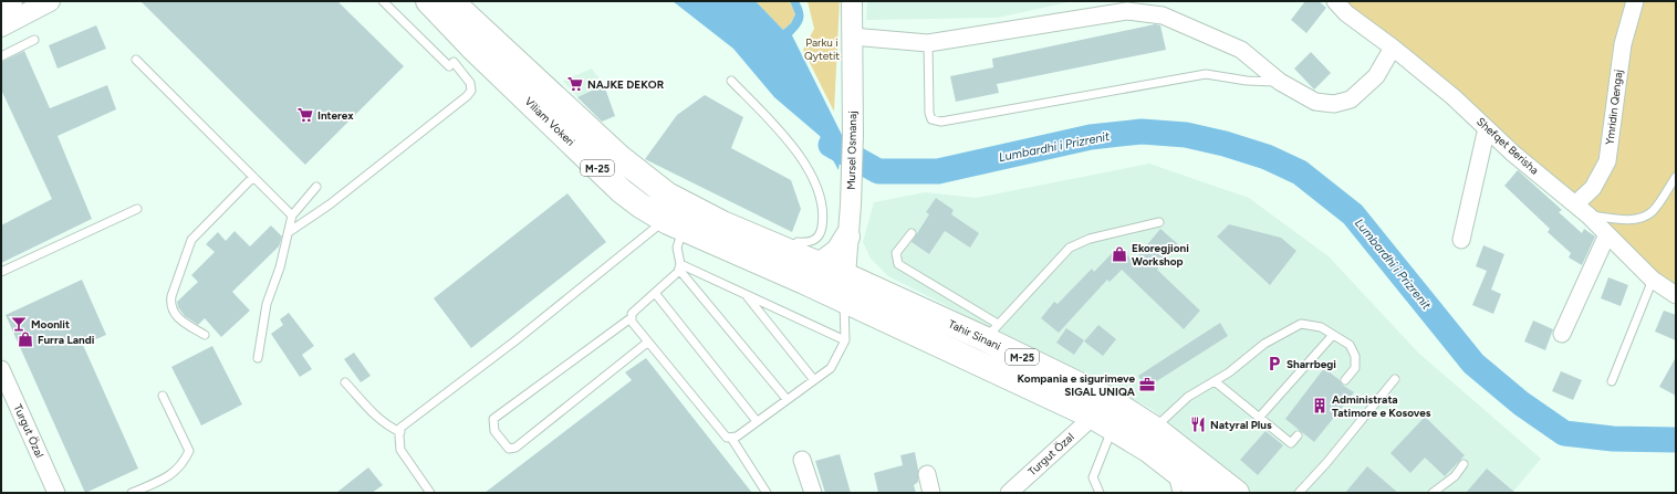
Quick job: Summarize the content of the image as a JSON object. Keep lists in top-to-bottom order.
{
  "streets": {
    "main road": ["Viliam Vokeri", "M-25", "Tahir Sinani"],
    "street": [
      "Ymridin Qengaj",
      "Shefqet Berisha",
      "Mursel Osmanaj",
      "Turgut Özal"
    ]
  },
  "crossings": [
    ["Ymridin Qengaj", "Shefqet Berisha"],
    ["Viliam Vokeri", "Tahir Sinani"],
    ["Mursel Osmanaj", "Tahir Sinani"],
    ["Tahir Sinani", "Turgut Özal"]
  ],
  "water": ["Lumbardhi i Prizrenit"],
  "parks": ["Parku i Qytetit"],
  "places": {
    "supermarket": ["NAJKE DEKOR", "Interex"],
    "shop": ["Ekoregjioni Workshop", "Furra Landi"],
    "bar": ["Moonlit"],
    "parking": ["Sharrbegi"],
    "office": ["Kompania e sigurimeve SIGAL UNIQA"],
    "building": ["Administrata Tatimore e Kosoves"],
    "restaurant": ["Natyral Plus"]
  }
}
